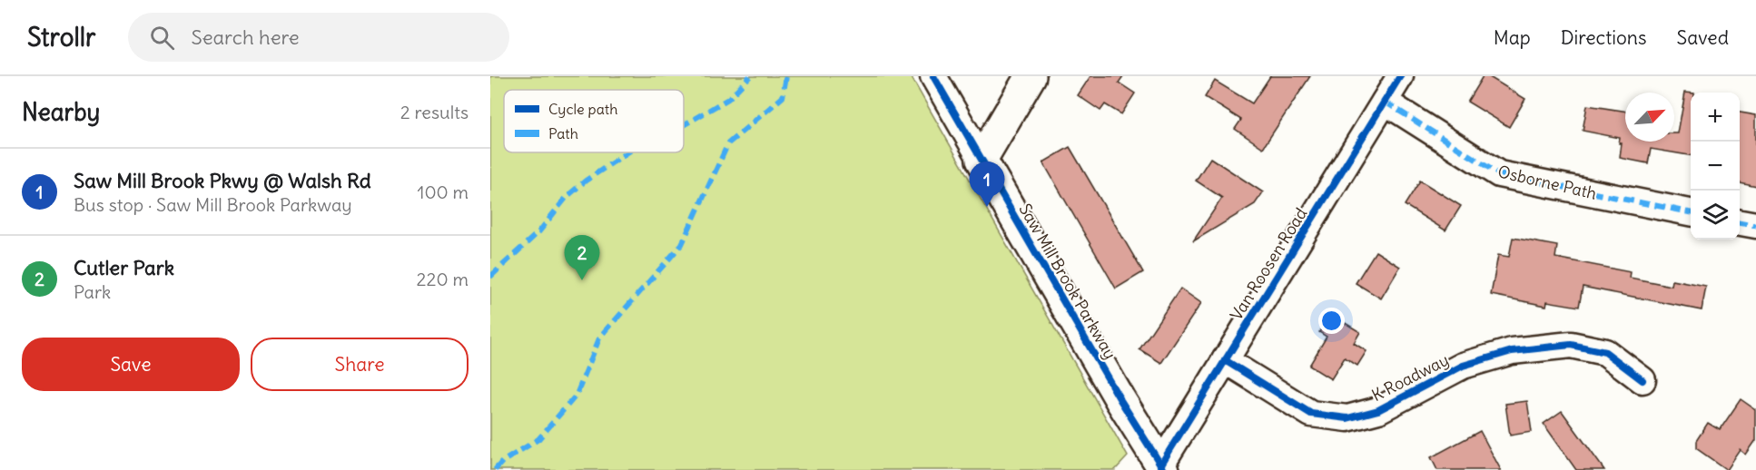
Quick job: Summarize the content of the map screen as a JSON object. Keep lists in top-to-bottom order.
{
  "streets": {
    "street": [
      "Osborne Path",
      "Van Roosen Road",
      "Saw Mill Brook Parkway",
      "K Roadway"
    ]
  },
  "crossings": [
    ["Osborne Path", "Van Roosen Road"],
    ["Van Roosen Road", "Saw Mill Brook Parkway"],
    ["Van Roosen Road", "K Roadway"]
  ],
  "legend": ["Cycle path", "Path"],
  "north": "top right",
  "page": {
    "header": "Strollr",
    "search": "Search here",
    "nav": ["Map", "Directions", "Saved"],
    "heading": ["Nearby", "2 results"],
    "map_buttons": ["+", "−"],
    "list": [
      {
        "mark": "1",
        "name": "Saw Mill Brook Pkwy @ Walsh Rd",
        "note": "Bus stop · Saw Mill Brook Parkway",
        "value": "100 m"
      },
      {
        "mark": "2",
        "name": "Cutler Park",
        "note": "Park",
        "value": "220 m"
      }
    ],
    "pins": ["1", "2"],
    "buttons": ["Save", "Share"]
  }
}
